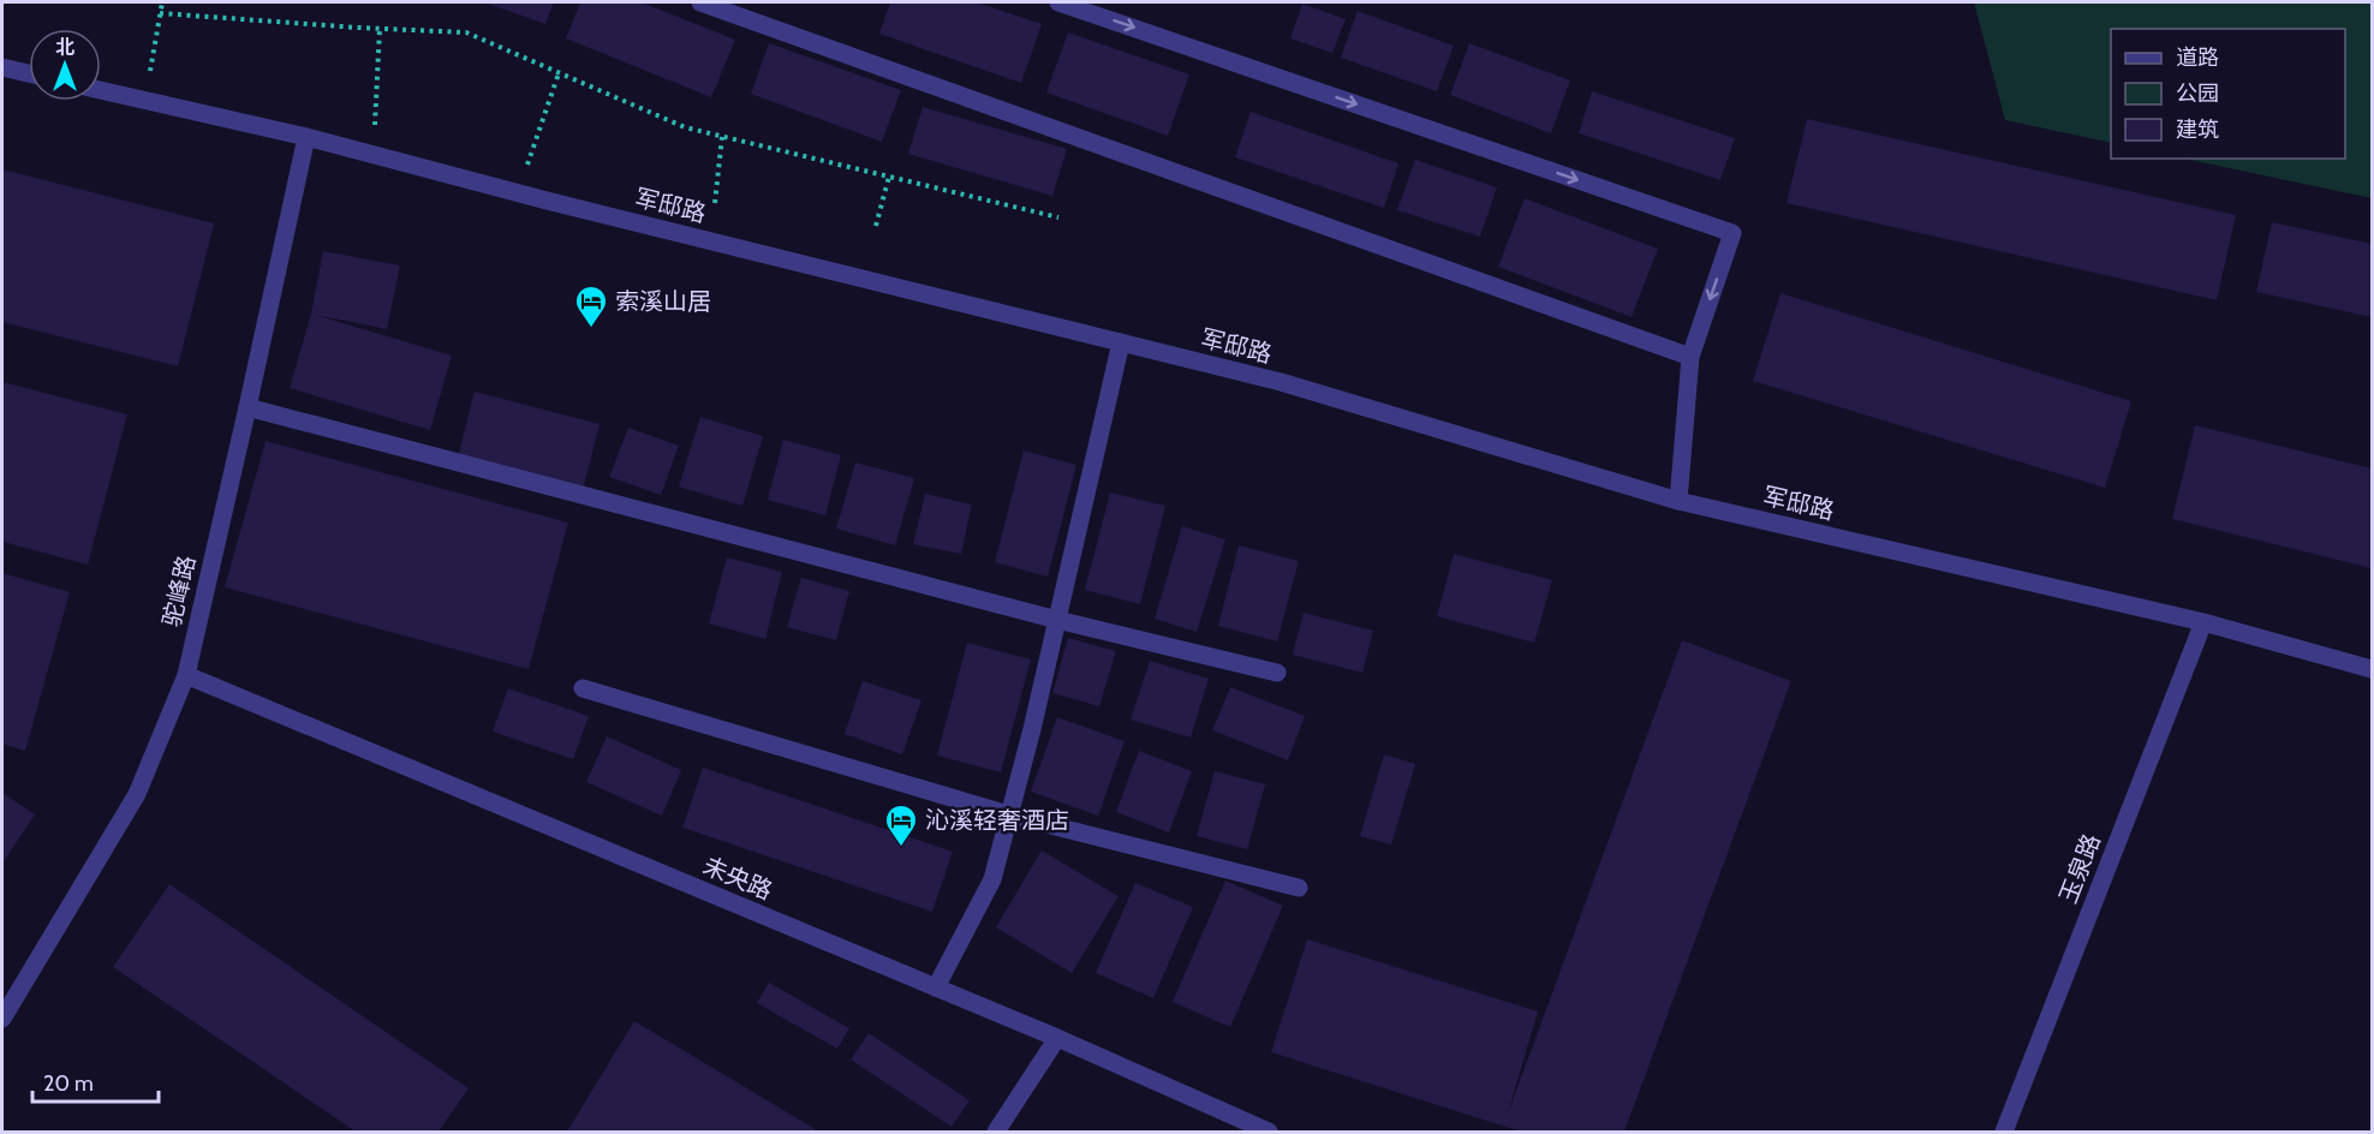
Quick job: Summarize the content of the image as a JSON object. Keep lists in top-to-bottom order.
{
  "streets": {
    "street": [
      "军邸路",
      "驼峰路",
      "玉泉路",
      "未央路"
    ]
  },
  "crossings": [
    ["军邸路", "驼峰路"],
    ["军邸路", "玉泉路"],
    ["驼峰路", "未央路"]
  ],
  "places": {
    "hotel": ["索溪山居", "沁溪轻奢酒店"]
  },
  "legend": ["道路", "公园", "建筑"],
  "scale_bar": "20 m",
  "north": "top"
}
